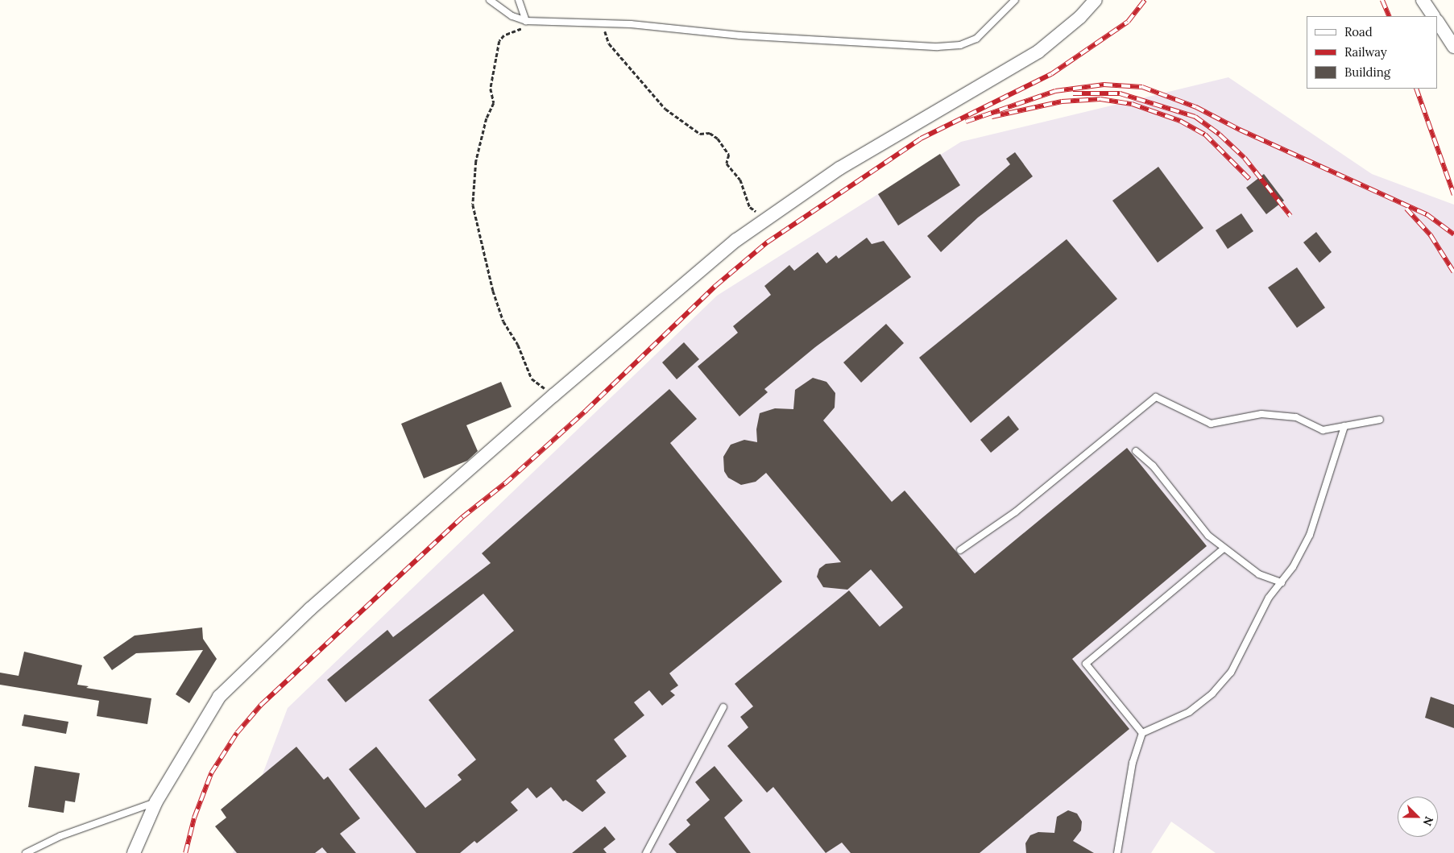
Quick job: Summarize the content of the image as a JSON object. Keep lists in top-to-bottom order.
{
  "legend": ["Road", "Railway", "Building"],
  "north": "bottom right"
}
